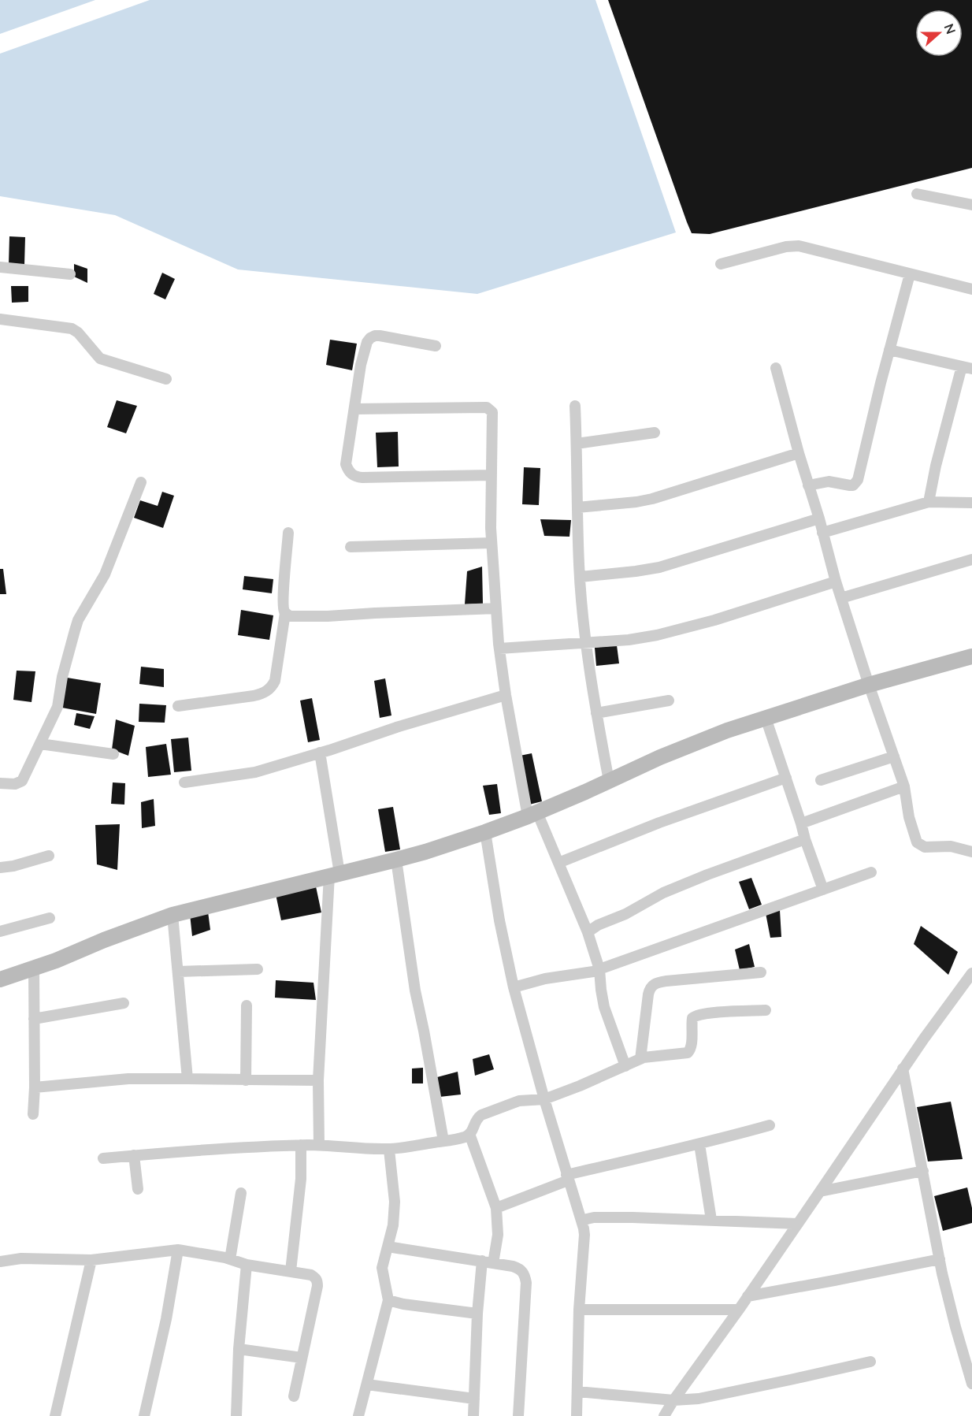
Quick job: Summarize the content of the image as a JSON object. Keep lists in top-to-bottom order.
{
  "north": "right"
}
